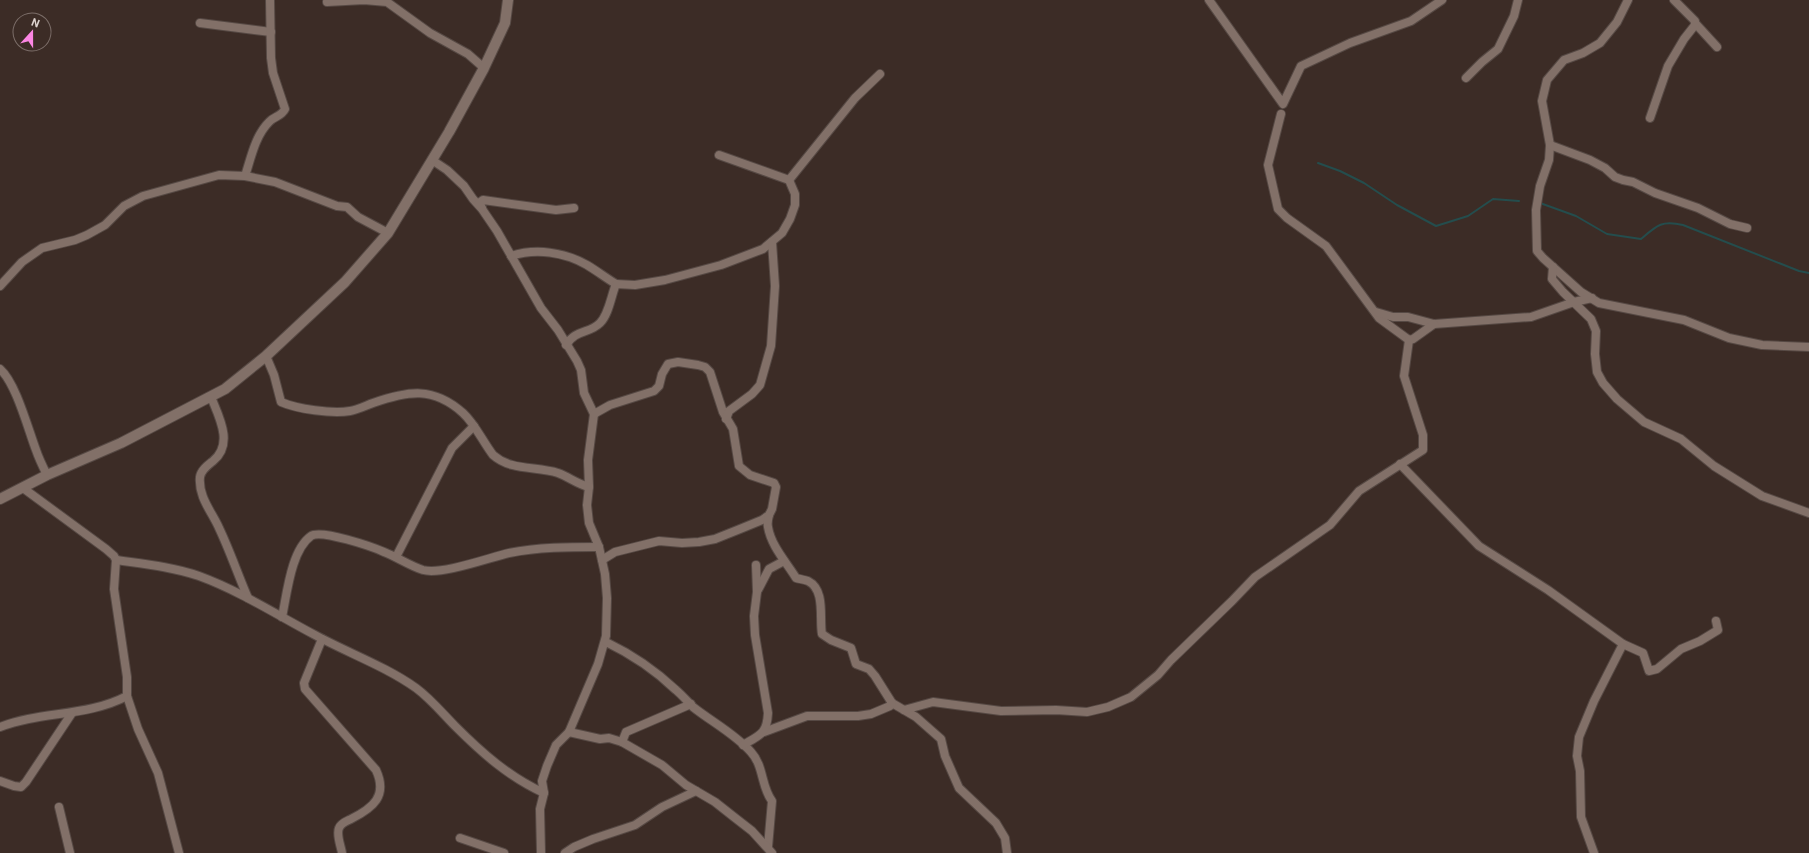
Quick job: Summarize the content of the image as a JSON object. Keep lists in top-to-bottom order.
{
  "north": "top"
}
